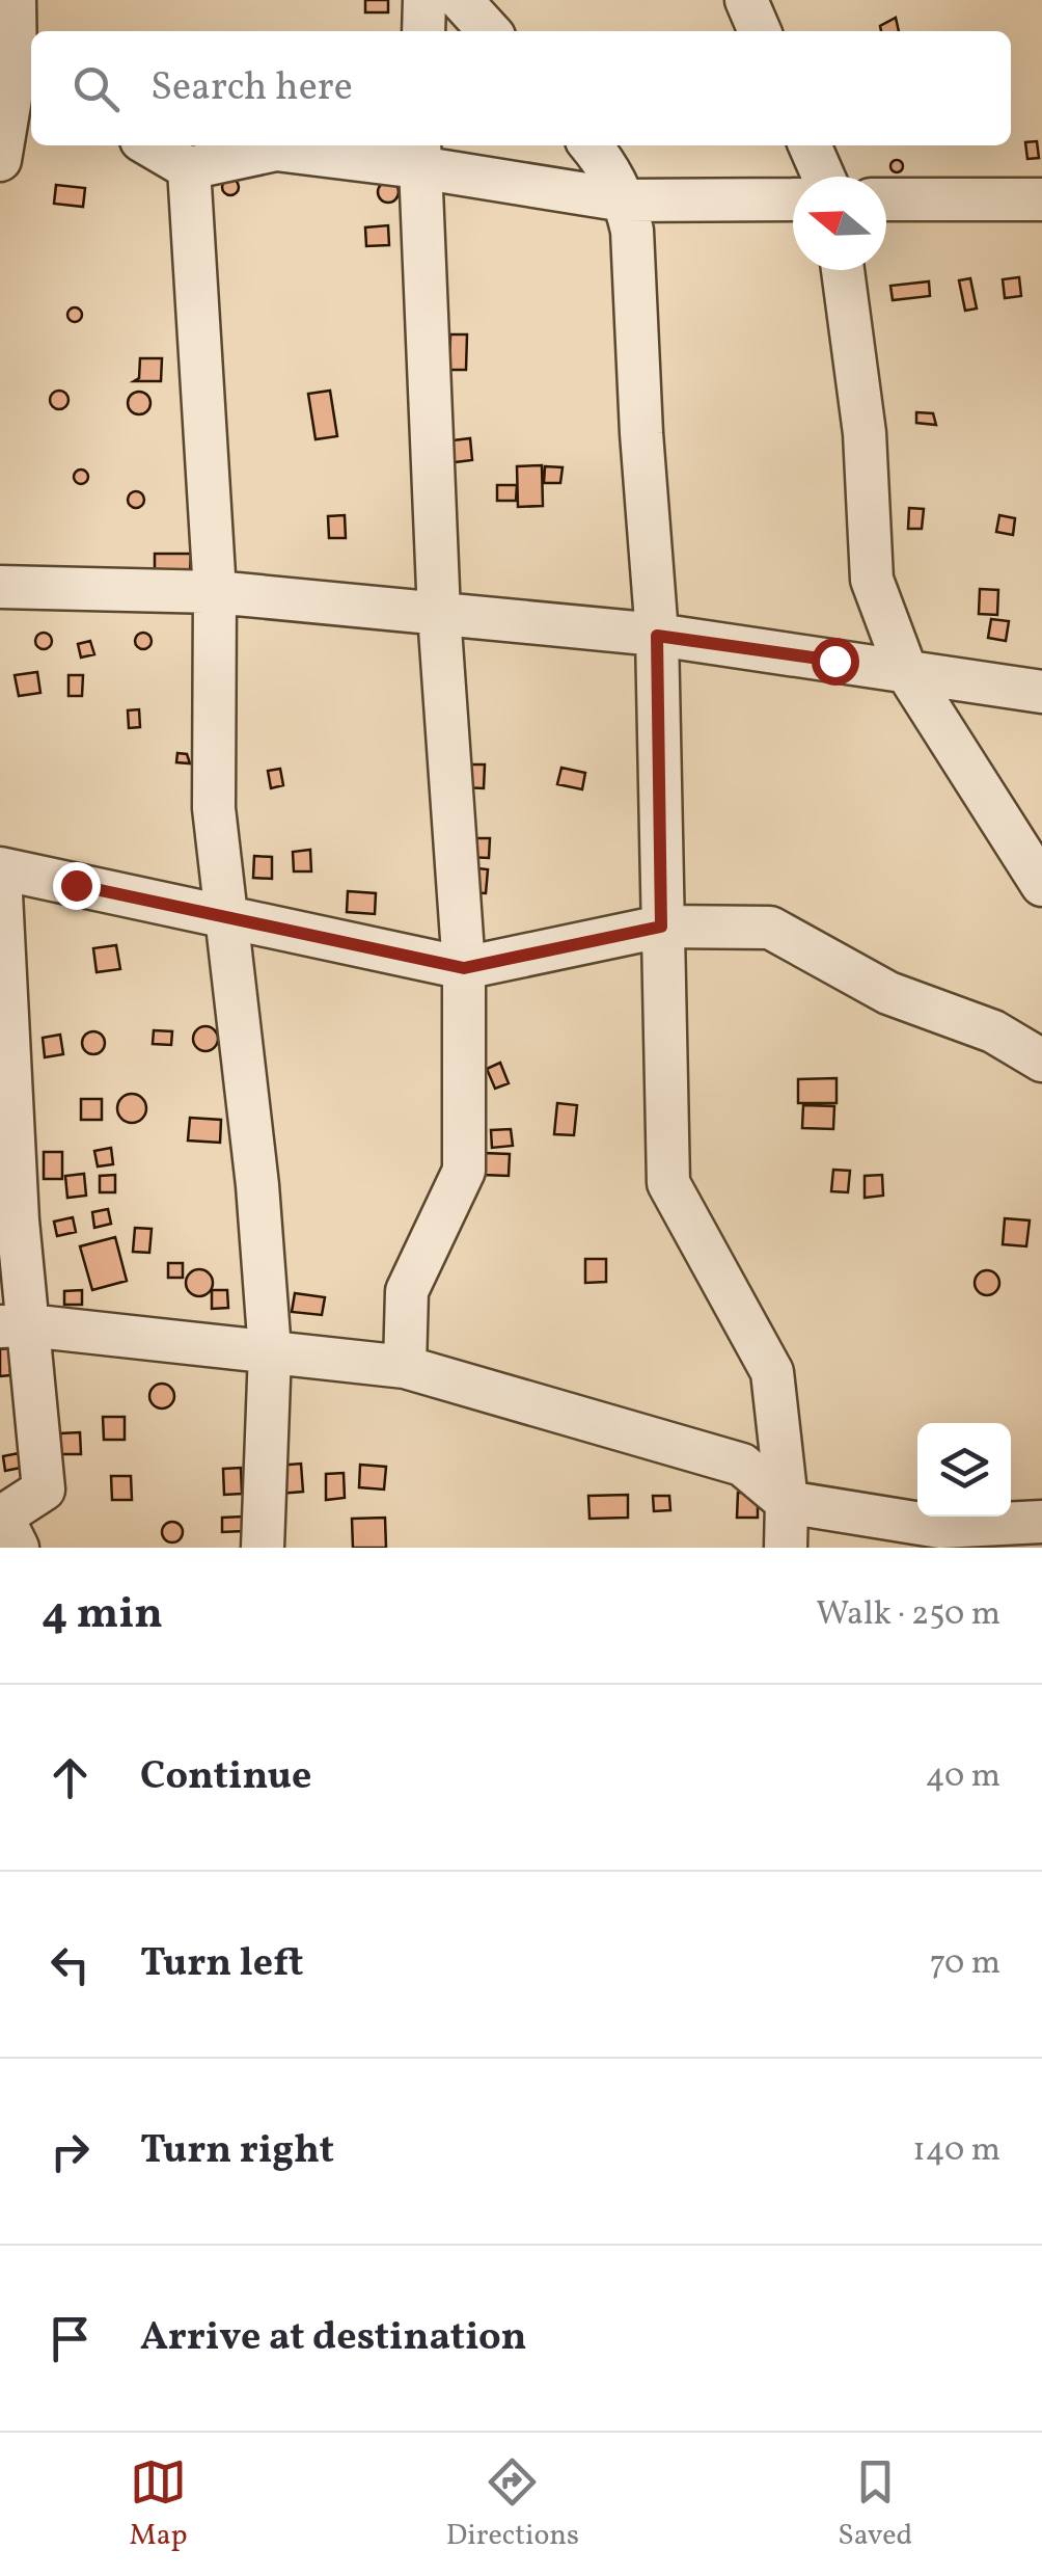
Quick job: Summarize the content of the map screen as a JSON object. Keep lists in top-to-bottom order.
{
  "north": "left",
  "page": {
    "search": "Search here",
    "heading": ["4 min", "Walk · 250 m"],
    "list": [
      ["Continue", "40 m"],
      ["Turn left", "70 m"],
      ["Turn right", "140 m"],
      "Arrive at destination"
    ],
    "nav": ["Map", "Directions", "Saved"]
  }
}
